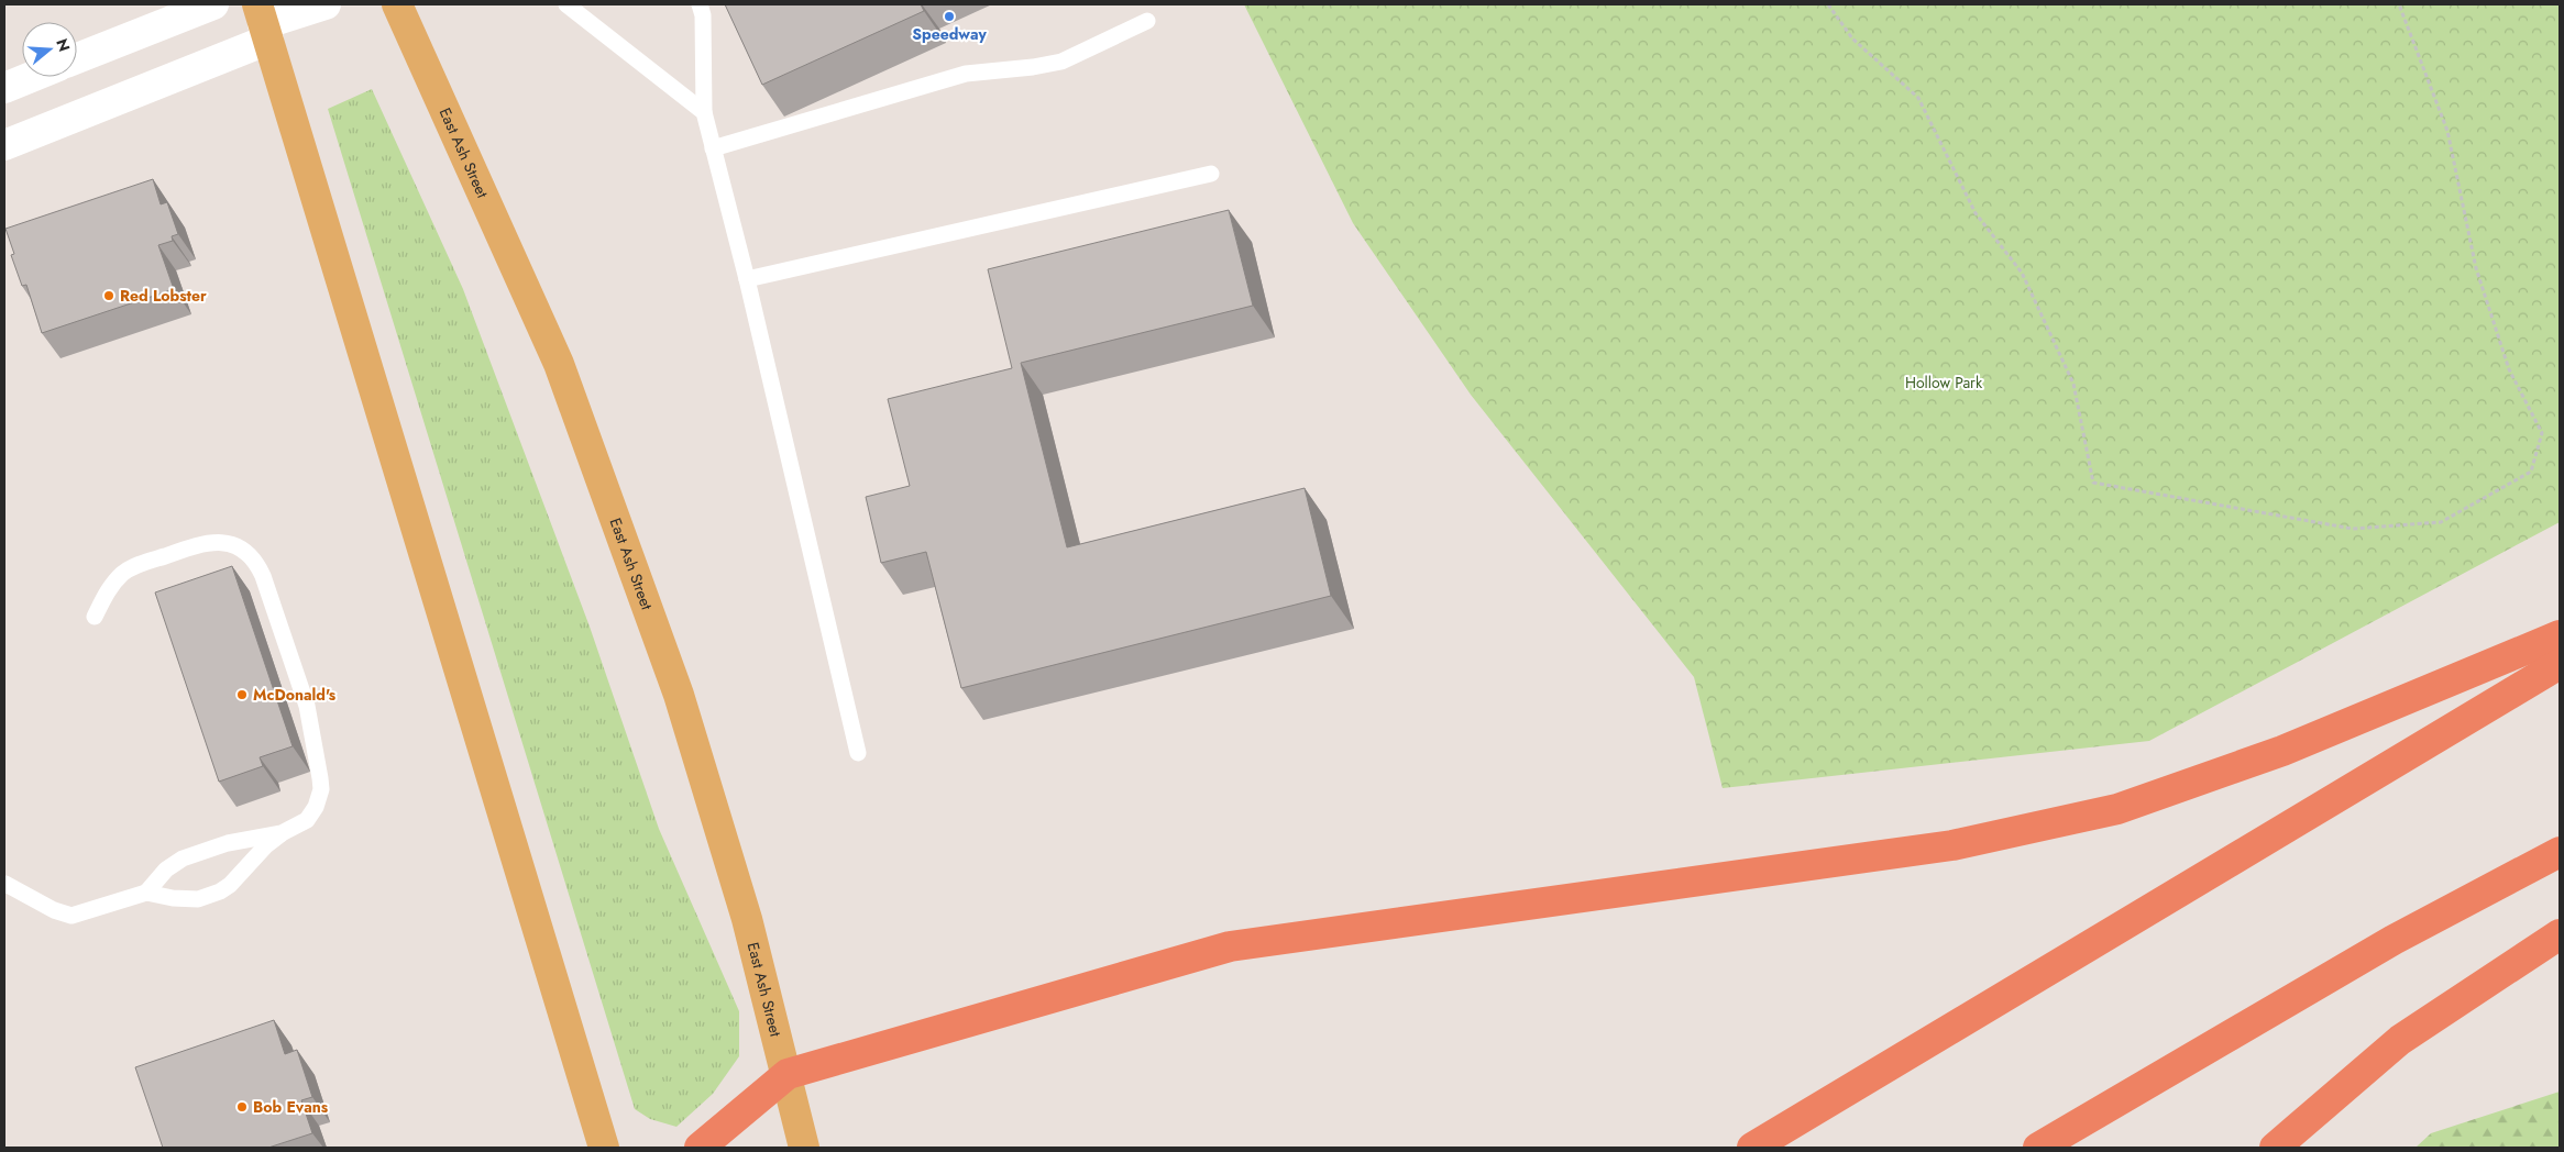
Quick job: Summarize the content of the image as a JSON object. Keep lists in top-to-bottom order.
{
  "streets": {
    "main road": ["East Ash Street"]
  },
  "parks": ["Hollow Park"],
  "places": [
    "Speedway",
    "Red Lobster",
    "McDonald's",
    "Bob Evans"
  ],
  "north": "right"
}
